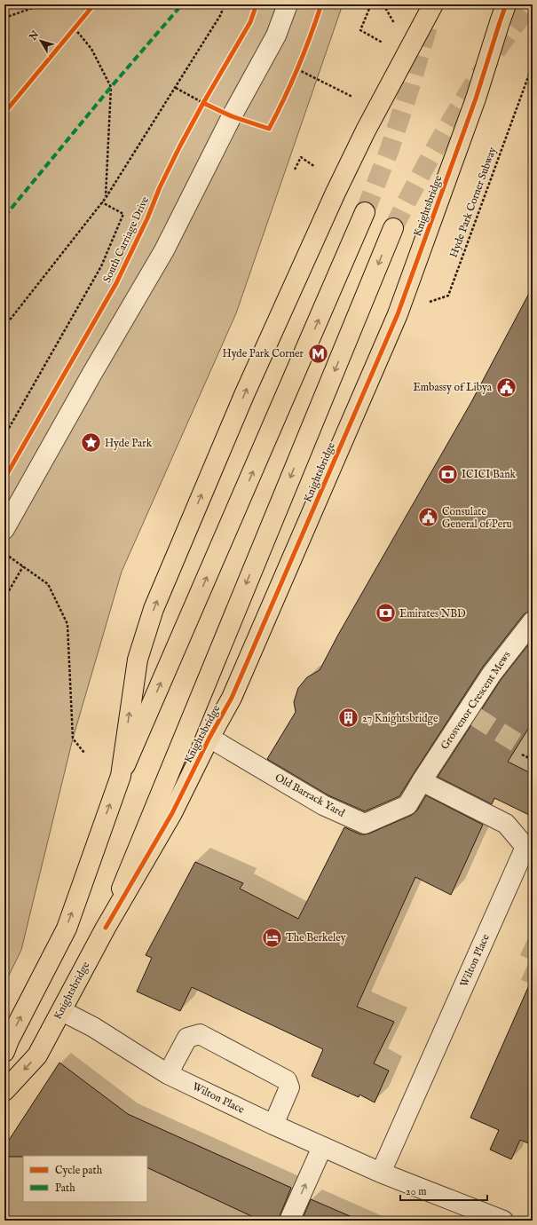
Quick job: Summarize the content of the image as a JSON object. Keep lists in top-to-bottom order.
{
  "streets": {
    "main road": ["Knightsbridge"],
    "street": ["Grosvenor Crescent Mews", "Old Barrack Yard", "Wilton Place"],
    "path": ["Hyde Park Corner Subway"],
    "cycle path": ["South Carriage Drive"]
  },
  "crossings": [
    ["Hyde Park Corner Subway", "Knightsbridge"],
    ["Knightsbridge", "Old Barrack Yard"],
    ["Knightsbridge", "Wilton Place"],
    ["Grosvenor Crescent Mews", "Old Barrack Yard"],
    ["Grosvenor Crescent Mews", "Wilton Place"],
    ["Old Barrack Yard", "Wilton Place"]
  ],
  "places": {
    "metro station": ["Hyde Park Corner"],
    "public building": ["Embassy of Libya", "Consulate General of Peru"],
    "place": ["Hyde Park"],
    "bank": ["ICICI Bank", "Emirates NBD"],
    "building": ["27 Knightsbridge"],
    "hotel": ["The Berkeley"]
  },
  "legend": ["Cycle path", "Path"],
  "scale_bar": "20 m",
  "north": "top left"
}
